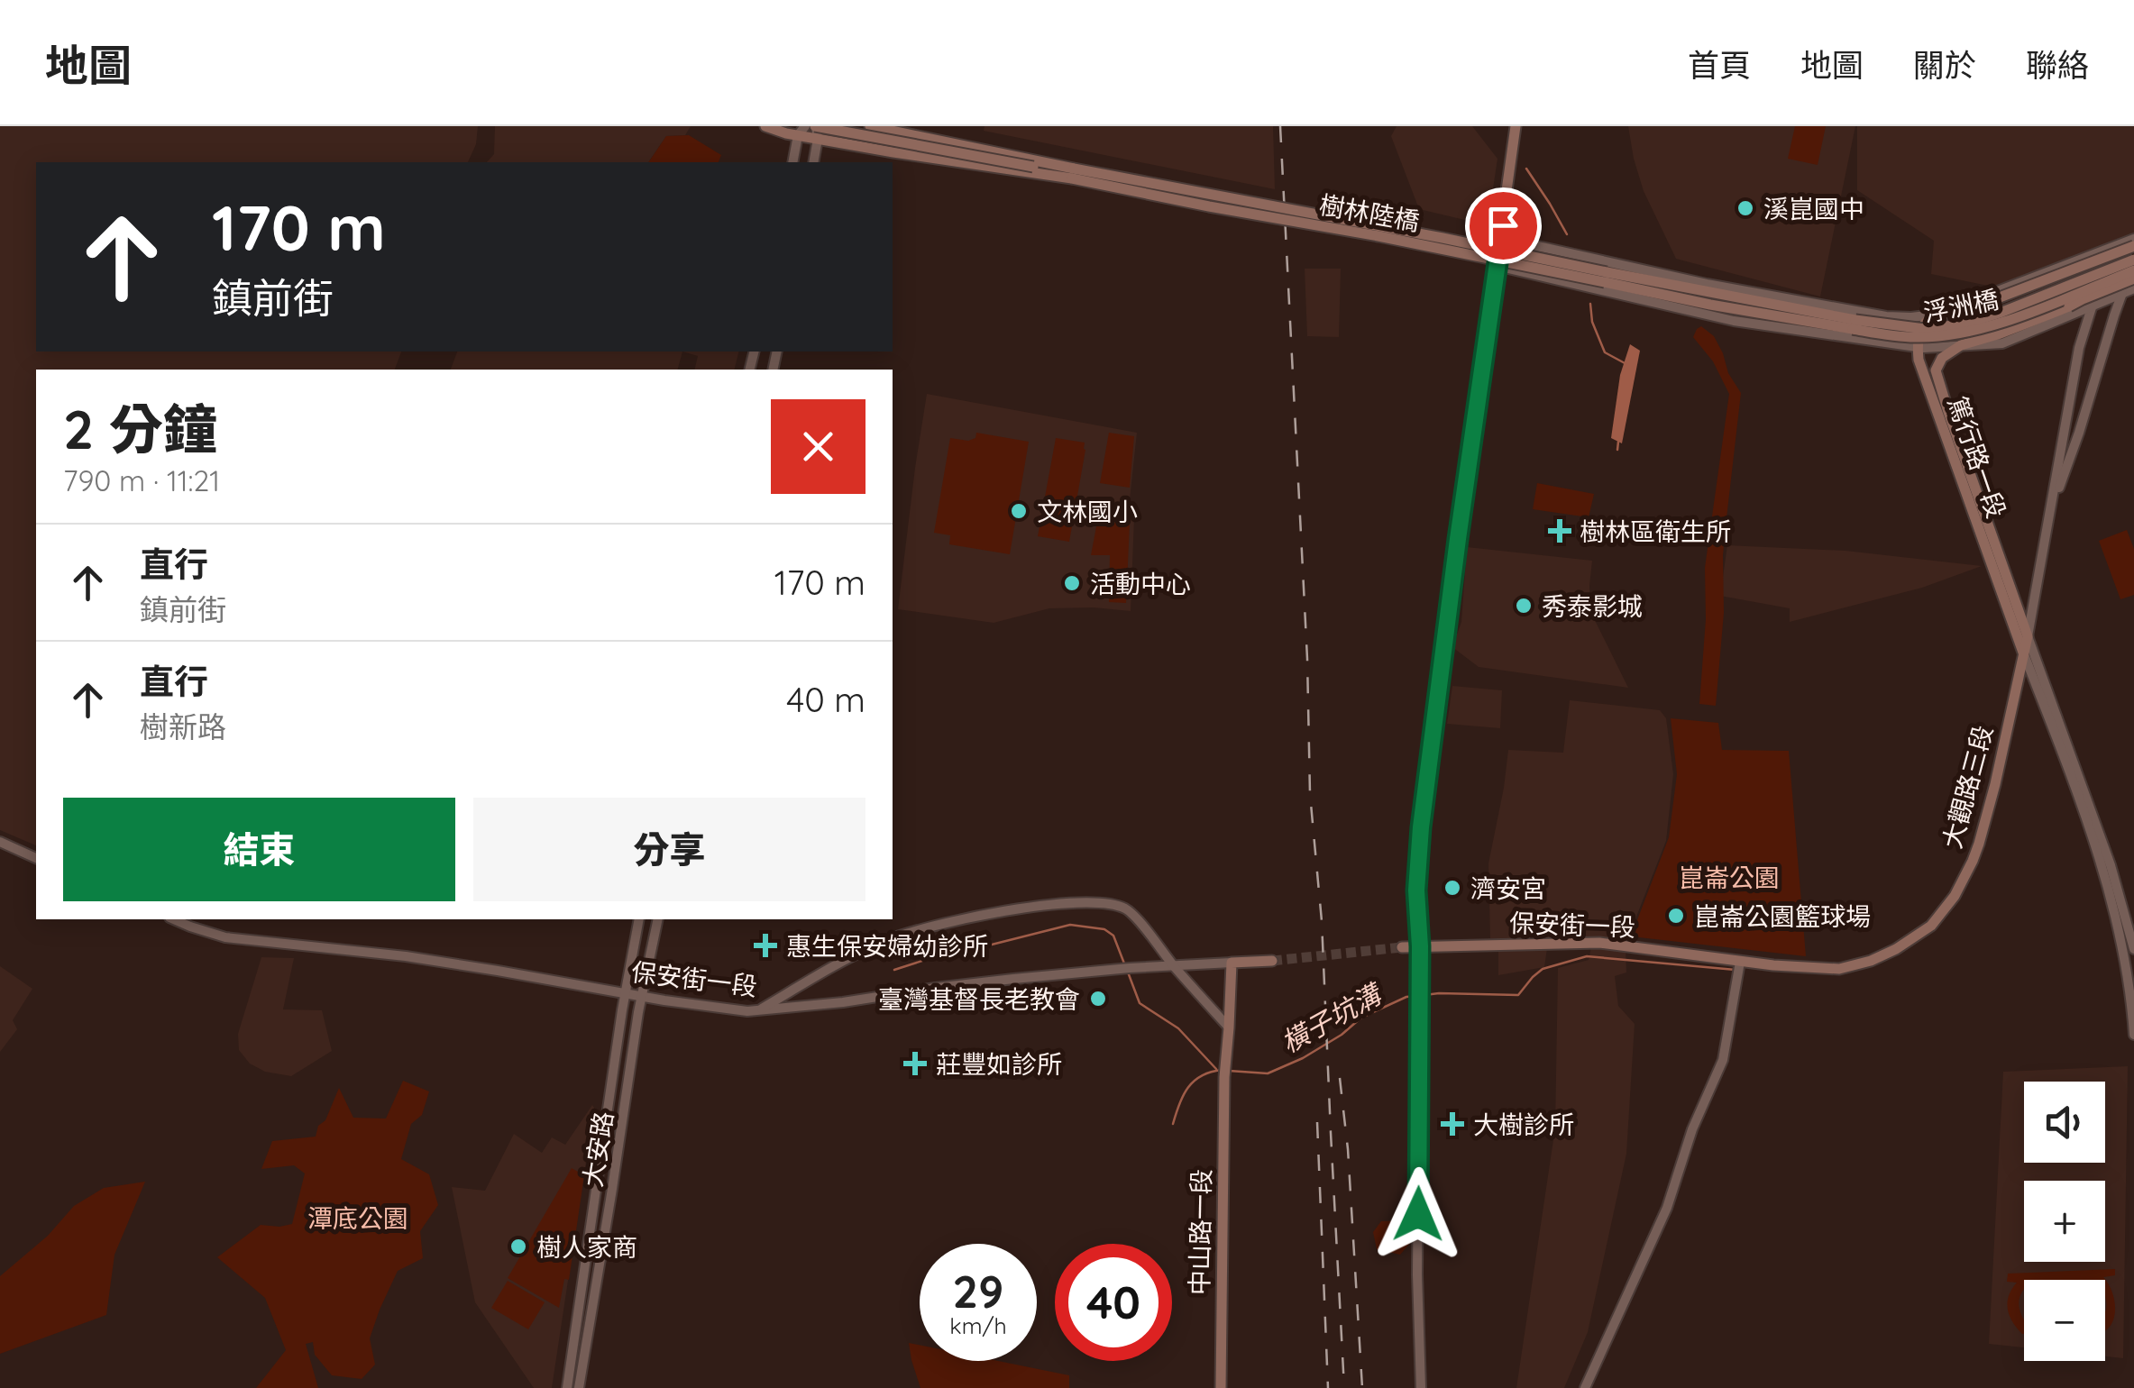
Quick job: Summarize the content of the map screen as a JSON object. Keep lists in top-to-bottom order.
{
  "streets": {
    "main road": [
      "樹林陸橋",
      "浮洲橋",
      "篤行路一段",
      "大觀路三段",
      "保安街一段",
      "中山路一段"
    ],
    "street": ["大安路"]
  },
  "crossings": [
    ["樹林陸橋", "浮洲橋"],
    ["篤行路一段", "大觀路三段"],
    ["大觀路三段", "保安街一段"],
    ["保安街一段", "大安路"],
    ["保安街一段", "中山路一段"]
  ],
  "water": ["橫子坑溝"],
  "parks": ["崑崙公園", "潭底公園"],
  "places": {
    "other": [
      "溪崑國中",
      "文林國小",
      "活動中心",
      "秀泰影城",
      "濟安宮",
      "崑崙公園籃球場",
      "臺灣基督長老教會",
      "樹人家商"
    ],
    "health": [
      "樹林區衛生所",
      "惠生保安婦幼診所",
      "莊豐如診所",
      "大樹診所"
    ]
  },
  "page": {
    "header": "地圖",
    "nav": [
      "首頁",
      "地圖",
      "關於",
      "聯絡"
    ],
    "turn": ["170 m", "鎮前街"],
    "heading": ["2 分鐘", "790 m · 11:21"],
    "list": [
      {
        "name": "直行",
        "note": "鎮前街",
        "value": "170 m"
      },
      {
        "name": "直行",
        "note": "樹新路",
        "value": "40 m"
      }
    ],
    "buttons": ["結束", "分享"],
    "map_buttons": ["+", "−"],
    "speed": "29 km/h",
    "limit": "40"
  }
}
